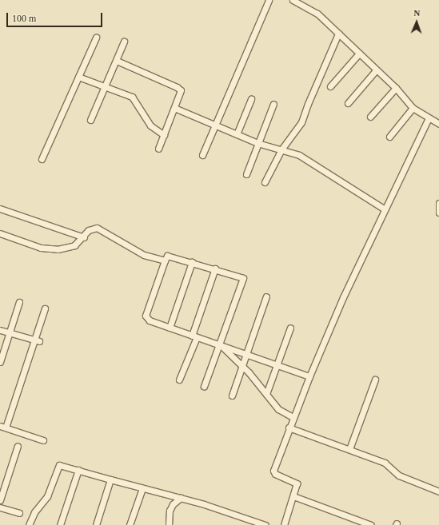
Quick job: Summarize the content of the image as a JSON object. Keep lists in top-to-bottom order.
{
  "scale_bar": "100 m",
  "north": "top"
}
